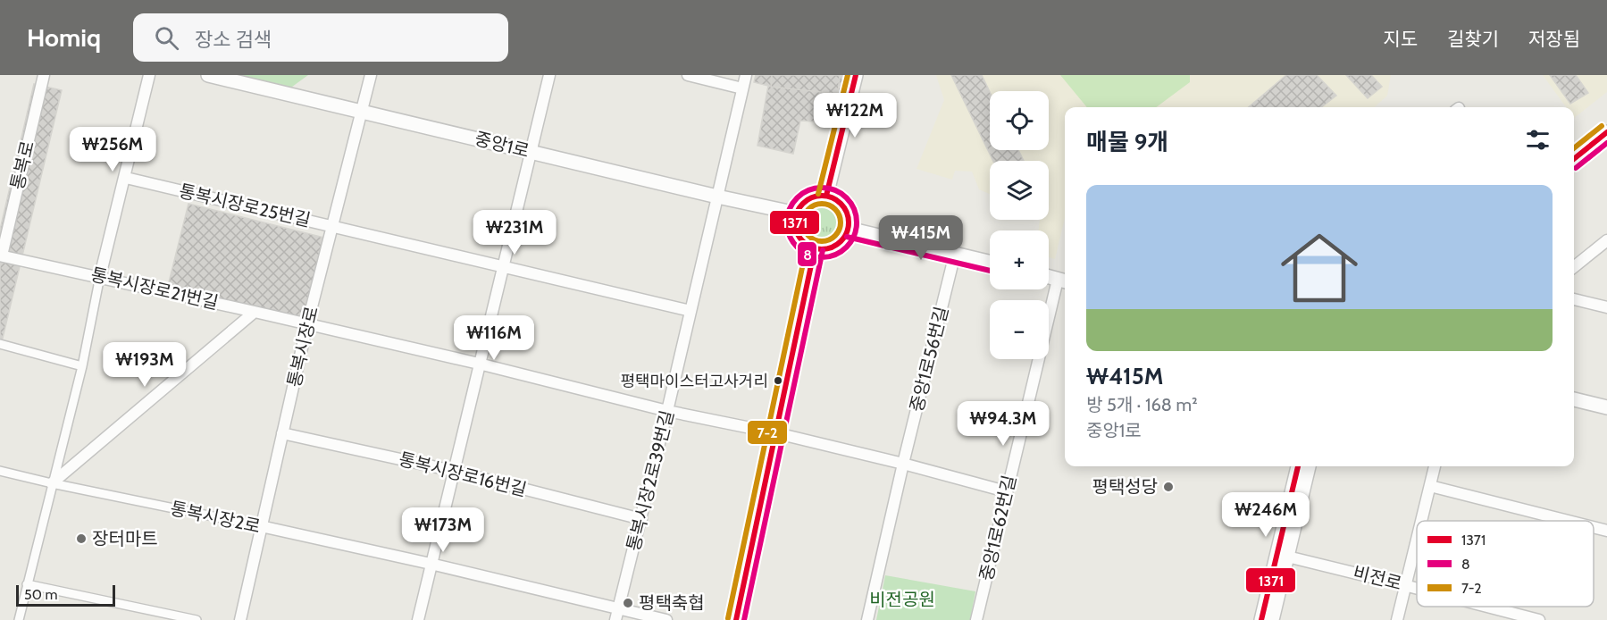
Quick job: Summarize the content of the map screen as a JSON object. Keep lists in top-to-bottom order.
{
  "streets": {
    "street": [
      "중앙1로",
      "통복로",
      "통복시장로25번길",
      "통복시장로21번길",
      "통복시장로",
      "중앙1로56번길",
      "통복시장로16번길",
      "통복시장2로39번길",
      "통복시장2로",
      "중앙1로62번길",
      "비전로"
    ]
  },
  "crossings": [
    ["중앙1로", "통복시장로"],
    ["중앙1로", "통복시장2로39번길"],
    ["통복로", "통복시장로21번길"],
    ["통복시장로25번길", "통복시장로"],
    ["통복시장로25번길", "통복시장2로39번길"],
    ["통복시장로21번길", "통복시장로"],
    ["통복시장로21번길", "통복시장2로39번길"],
    ["통복시장로", "통복시장로16번길"],
    ["통복시장로", "통복시장2로"],
    ["통복시장로16번길", "통복시장2로39번길"],
    ["통복시장2로39번길", "통복시장2로"]
  ],
  "parks": ["비전공원"],
  "places": [
    "평택마이스터고사거리",
    "평택성당",
    "장터마트",
    "평택축협"
  ],
  "lines": ["transit line 1371", "transit line 7-2", "transit line 8"],
  "legend": ["1371", "8", "7-2"],
  "scale_bar": "50 m",
  "page": {
    "header": "Homiq",
    "search": "장소 검색",
    "nav": ["지도", "길찾기", "저장됨"],
    "map_buttons": ["+", "−"],
    "price": [
      "₩122M",
      "₩256M",
      "₩231M",
      "₩415M",
      "₩116M",
      "₩193M",
      "₩94.3M",
      "₩246M",
      "₩173M"
    ],
    "heading": "매물 9개",
    "list": [
      {
        "name": "₩415M",
        "note": "방 5개 · 168 m² · 중앙1로"
      }
    ],
    "scale": "50 m"
  }
}
